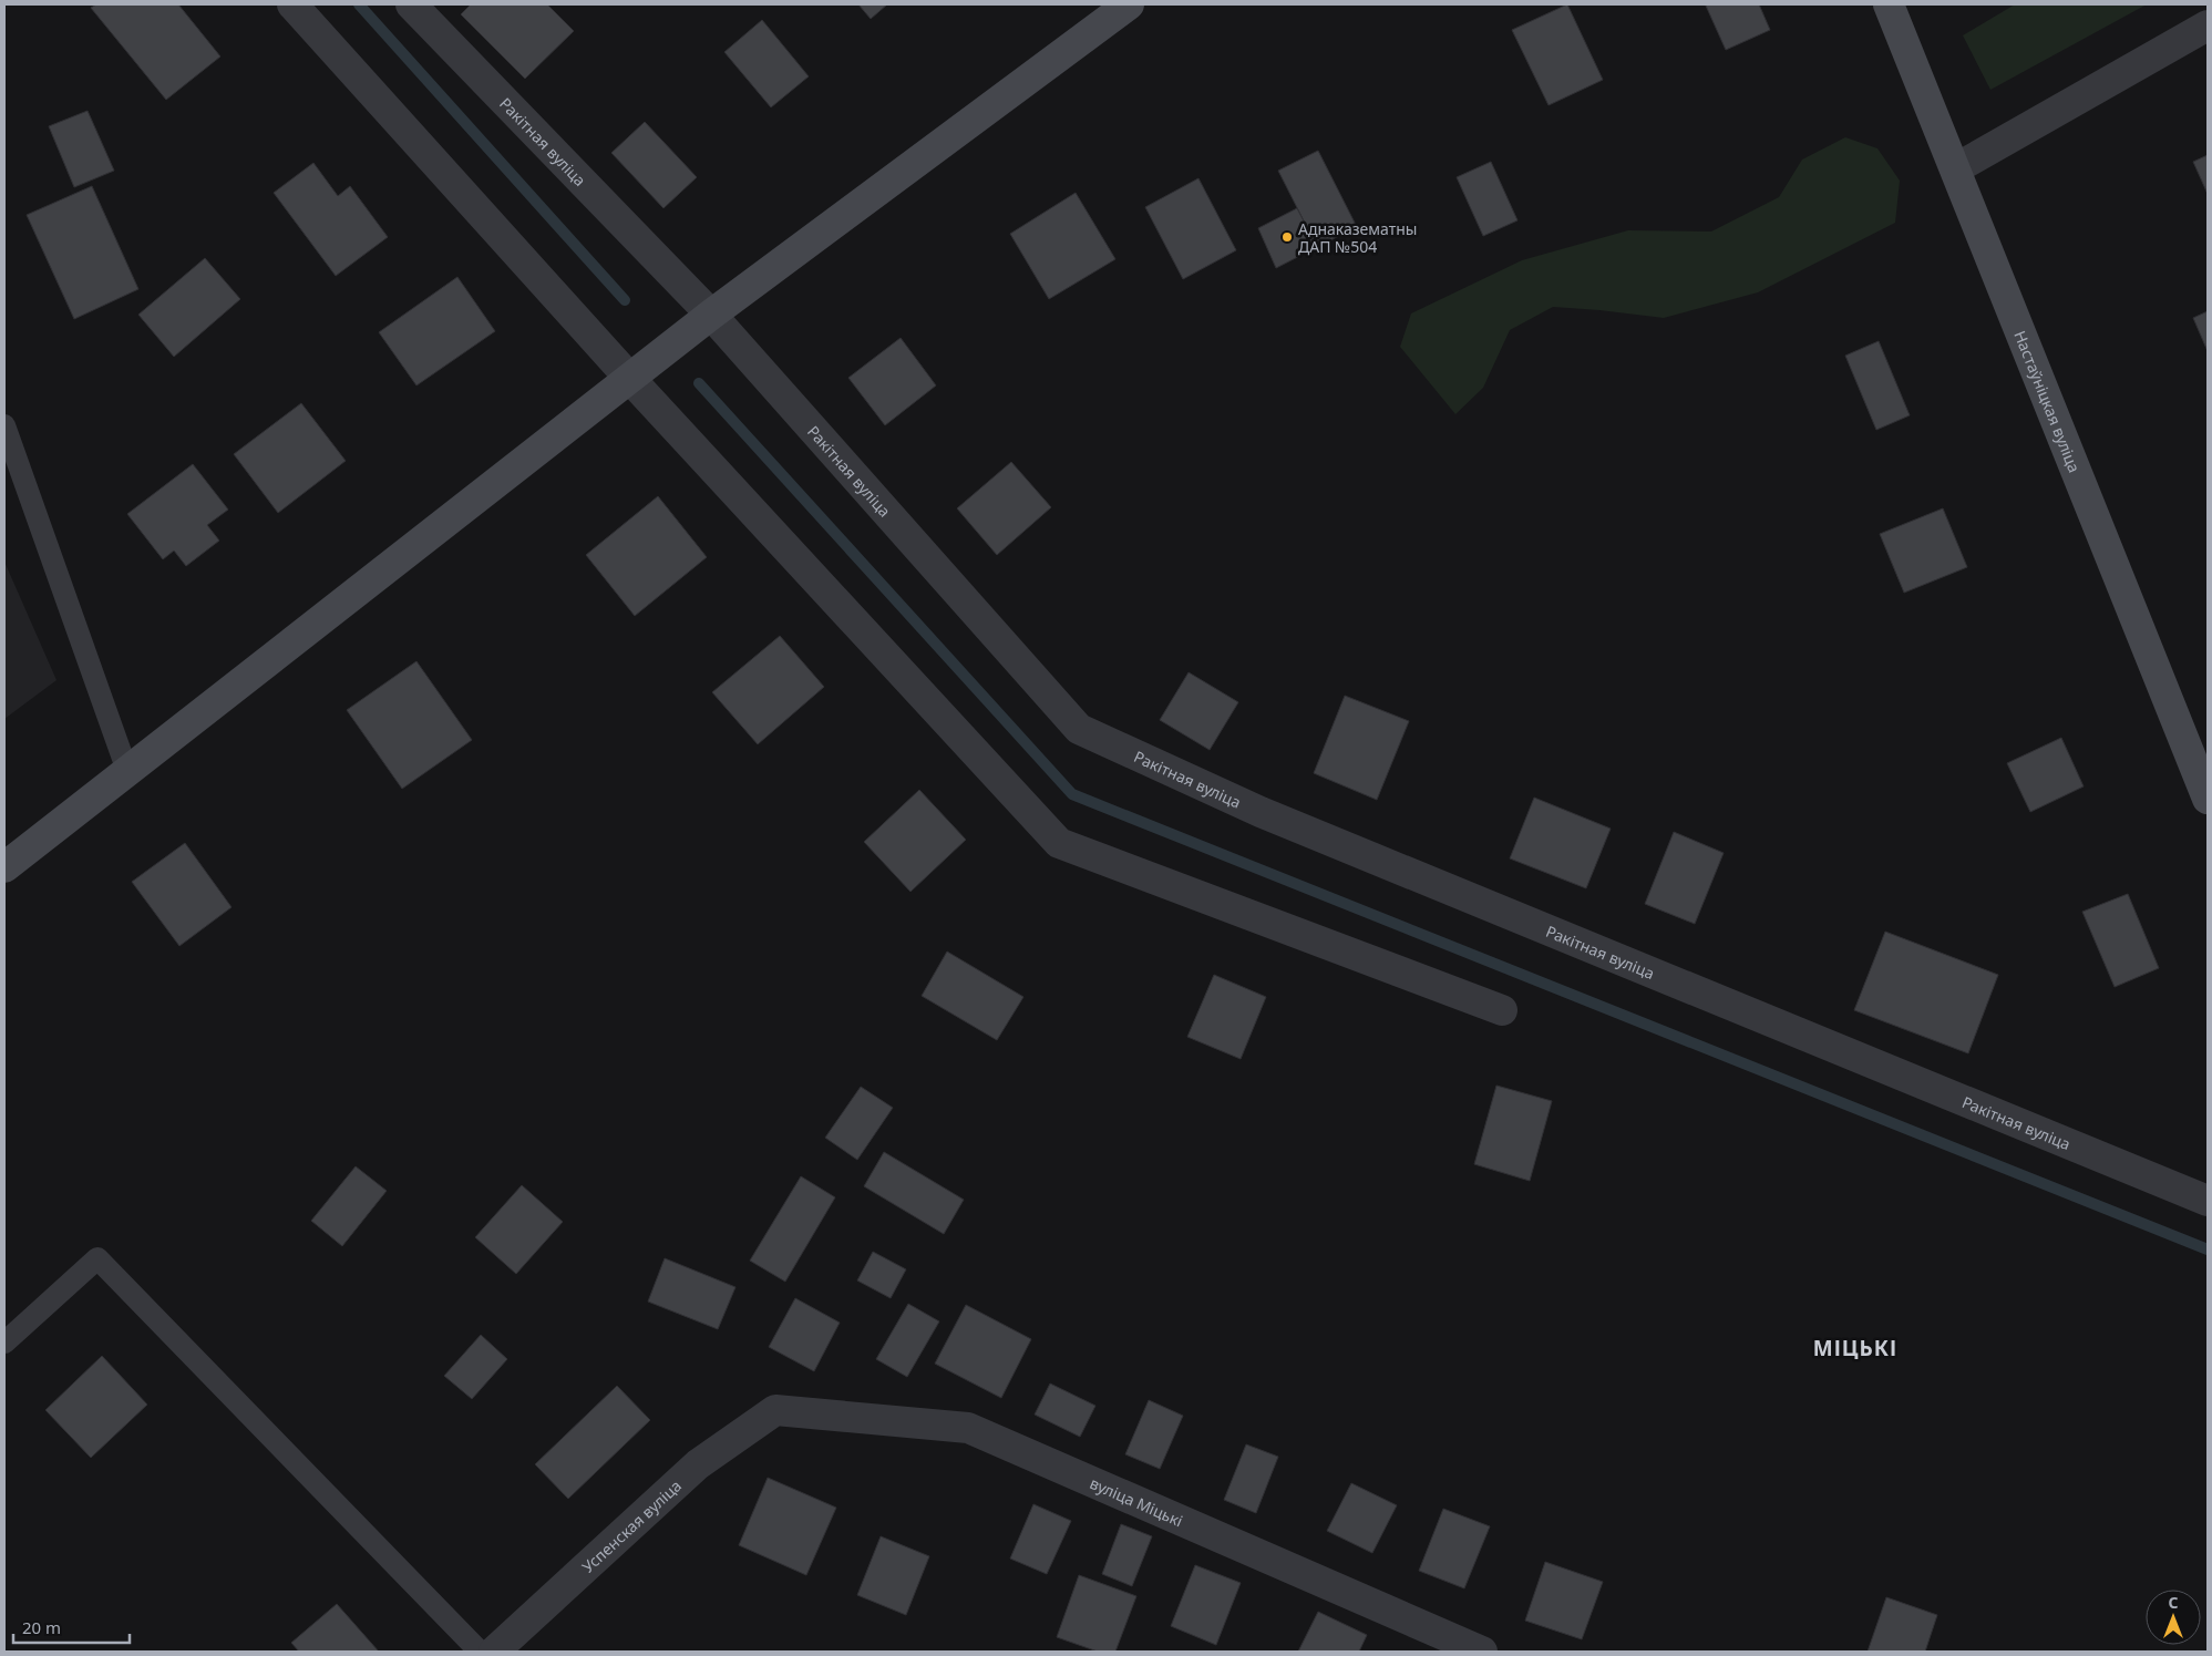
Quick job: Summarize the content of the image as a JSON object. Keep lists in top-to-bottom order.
{
  "streets": {
    "street": [
      "Ракітная вуліца",
      "Настаўніцкая вуліца",
      "вуліца Міцькі",
      "Успенская вуліца"
    ]
  },
  "crossings": [
    ["вуліца Міцькі", "Успенская вуліца"]
  ],
  "districts": ["МІЦЬКІ"],
  "places": ["Аднаказематны ДАП №504"],
  "scale_bar": "20 m",
  "north": "top"
}
